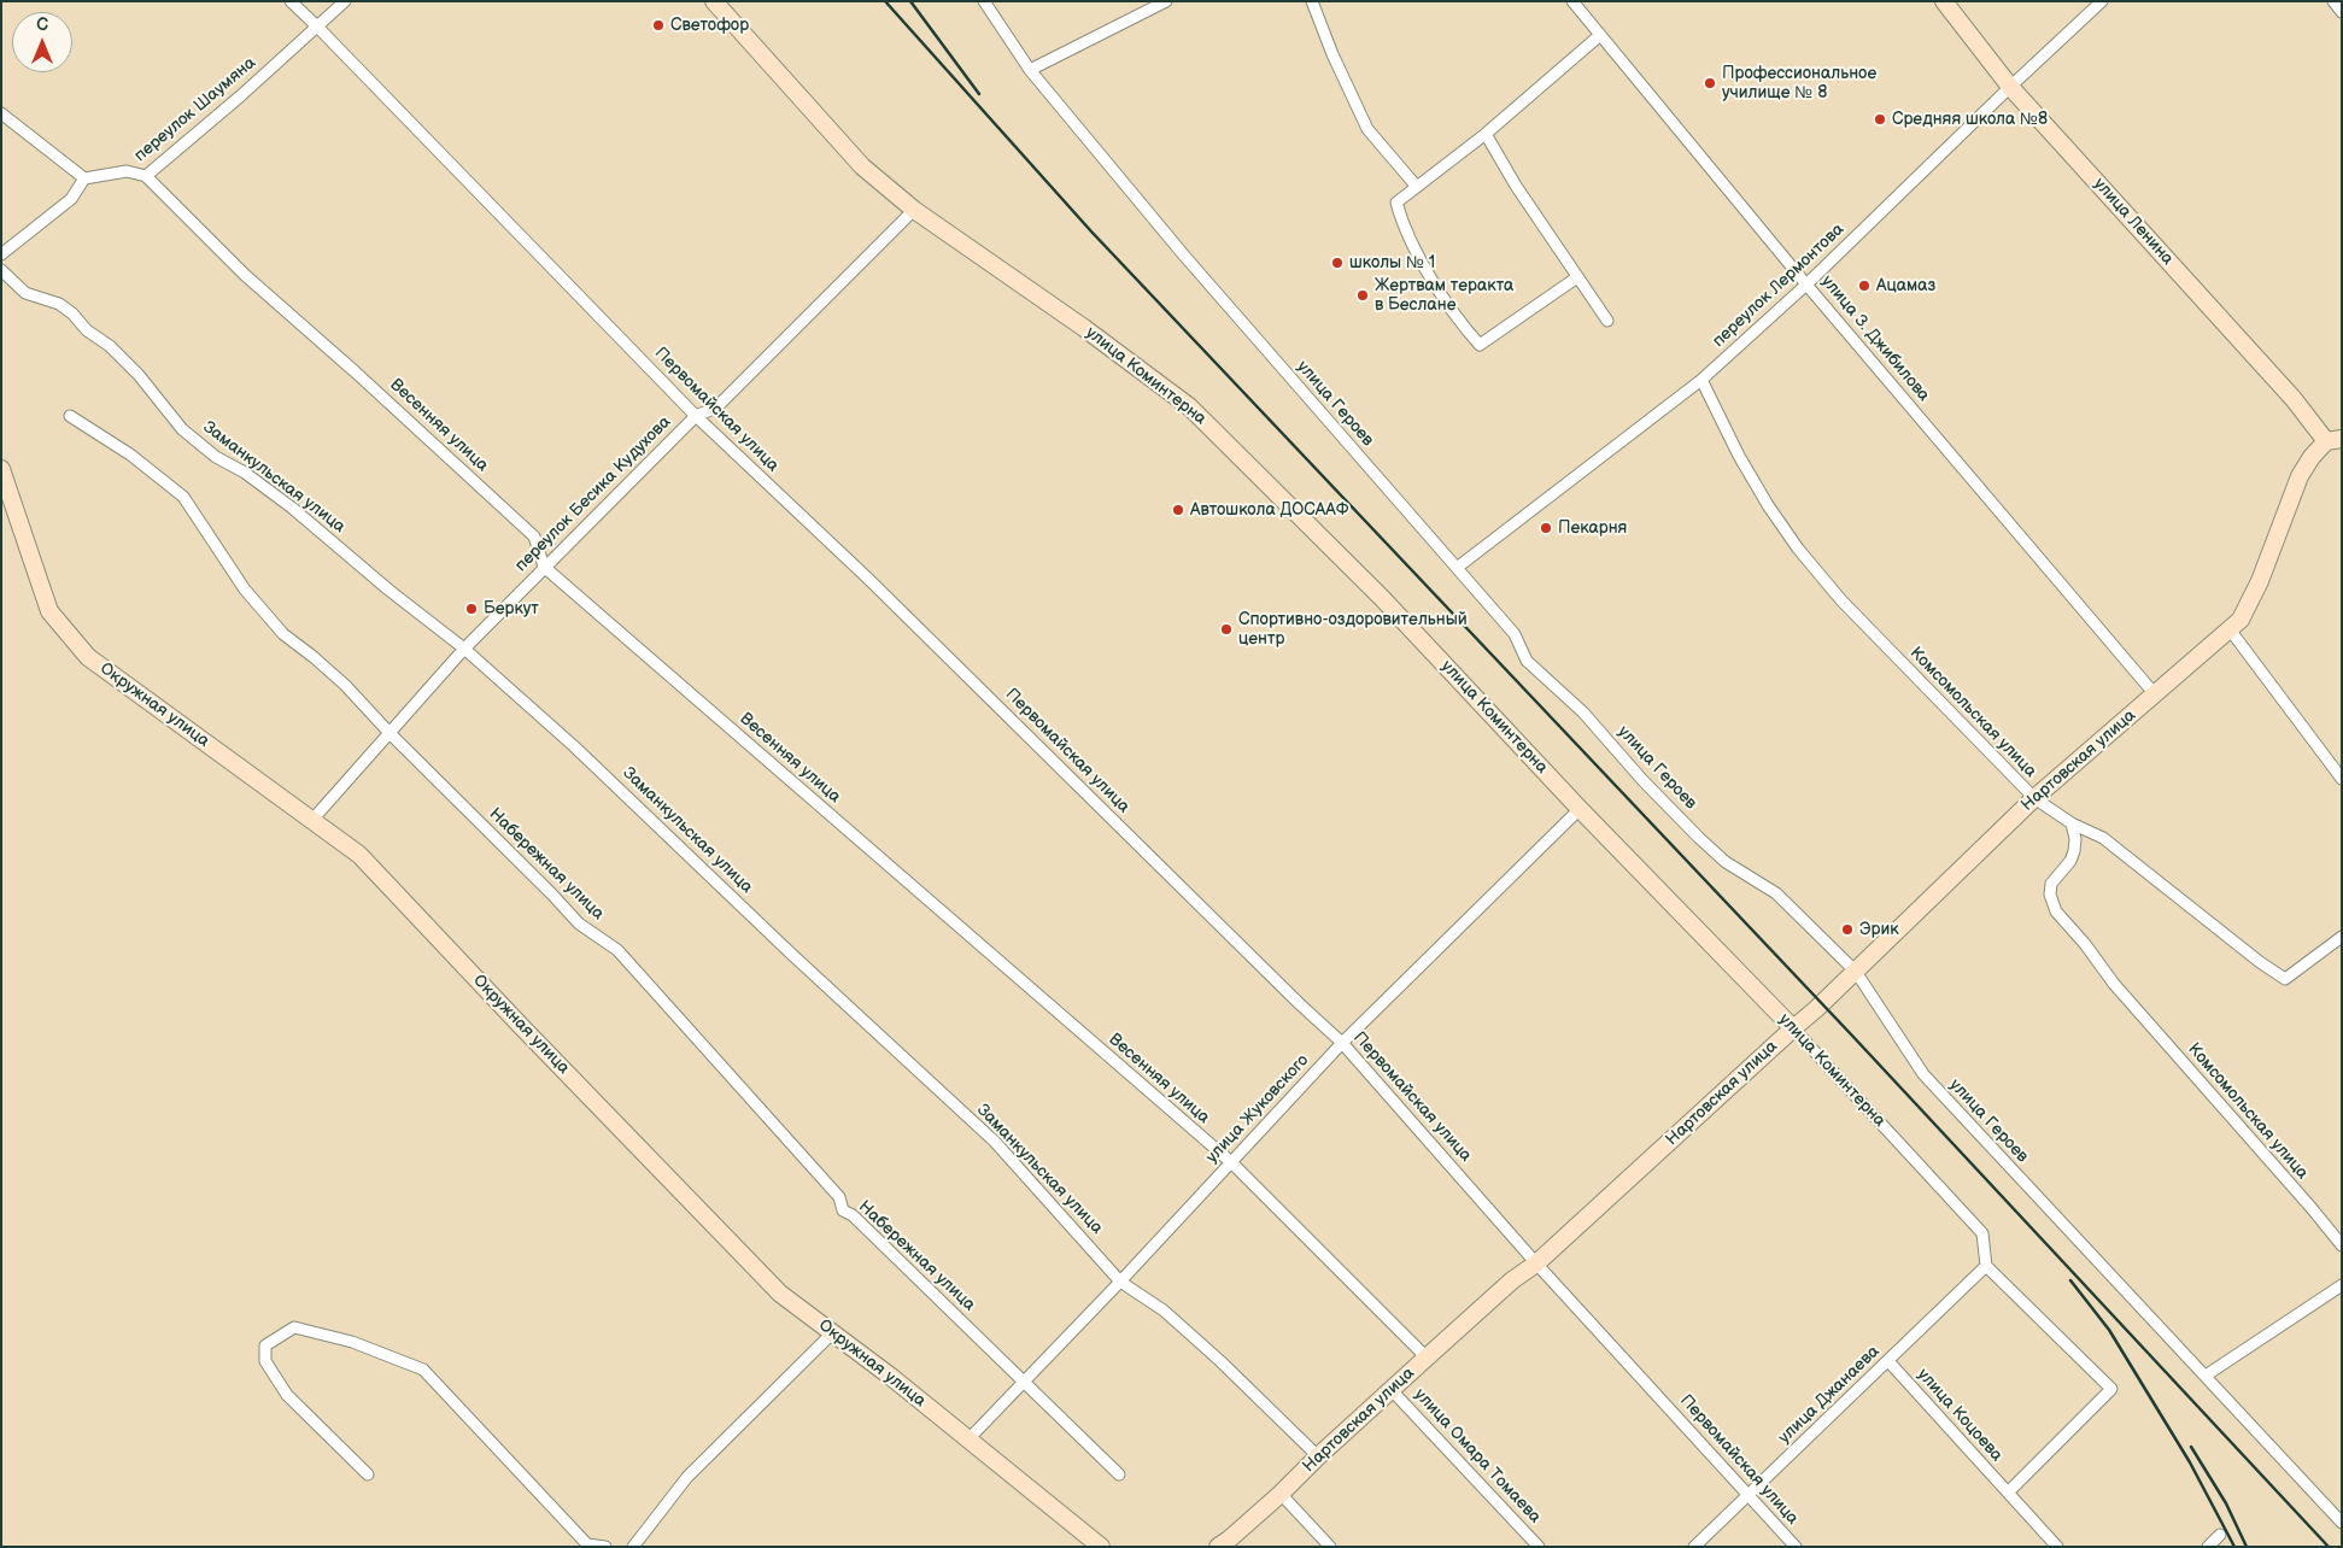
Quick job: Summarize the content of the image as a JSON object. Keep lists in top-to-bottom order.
{
  "streets": {
    "street": [
      "переулок Шаумяна",
      "улица Ленина",
      "переулок Лермонтова",
      "улица З. Джибилова",
      "улица Коминтерна",
      "улица Героев",
      "Первомайская улица",
      "Весенняя улица",
      "Заманкульская улица",
      "переулок Бесика Кудухова",
      "Окружная улица",
      "Комсомольская улица",
      "Нартовская улица",
      "Набережная улица",
      "улица Жуковского",
      "улица Джанаева",
      "улица Коцоева",
      "улица Омара Томаева"
    ]
  },
  "crossings": [
    ["переулок Шаумяна", "Первомайская улица"],
    ["переулок Шаумяна", "Весенняя улица"],
    ["улица Ленина", "переулок Лермонтова"],
    ["улица Ленина", "Нартовская улица"],
    ["переулок Лермонтова", "улица З. Джибилова"],
    ["переулок Лермонтова", "улица Героев"],
    ["переулок Лермонтова", "Комсомольская улица"],
    ["улица З. Джибилова", "Нартовская улица"],
    ["улица Коминтерна", "переулок Бесика Кудухова"],
    ["улица Коминтерна", "Нартовская улица"],
    ["улица Коминтерна", "улица Жуковского"],
    ["улица Коминтерна", "улица Джанаева"],
    ["улица Героев", "Нартовская улица"],
    ["Первомайская улица", "переулок Бесика Кудухова"],
    ["Первомайская улица", "Нартовская улица"],
    ["Первомайская улица", "улица Жуковского"],
    ["Первомайская улица", "улица Джанаева"],
    ["Весенняя улица", "переулок Бесика Кудухова"],
    ["Весенняя улица", "Нартовская улица"],
    ["Весенняя улица", "улица Жуковского"],
    ["Заманкульская улица", "переулок Бесика Кудухова"],
    ["Заманкульская улица", "Нартовская улица"],
    ["Заманкульская улица", "улица Жуковского"],
    ["переулок Бесика Кудухова", "Окружная улица"],
    ["переулок Бесика Кудухова", "Набережная улица"],
    ["Окружная улица", "улица Жуковского"],
    ["Комсомольская улица", "Нартовская улица"],
    ["Нартовская улица", "улица Омара Томаева"],
    ["Набережная улица", "улица Жуковского"],
    ["улица Джанаева", "улица Коцоева"]
  ],
  "places": [
    "Светофор",
    "Профессиональное училище № 8",
    "Средняя школа №8",
    "школы № 1",
    "Ацамаз",
    "Жертвам теракта в Беслане",
    "Автошкола ДОСААФ",
    "Пекарня",
    "Беркут",
    "Спортивно-оздоровительный центр",
    "Эрик"
  ],
  "north": "top"
}
